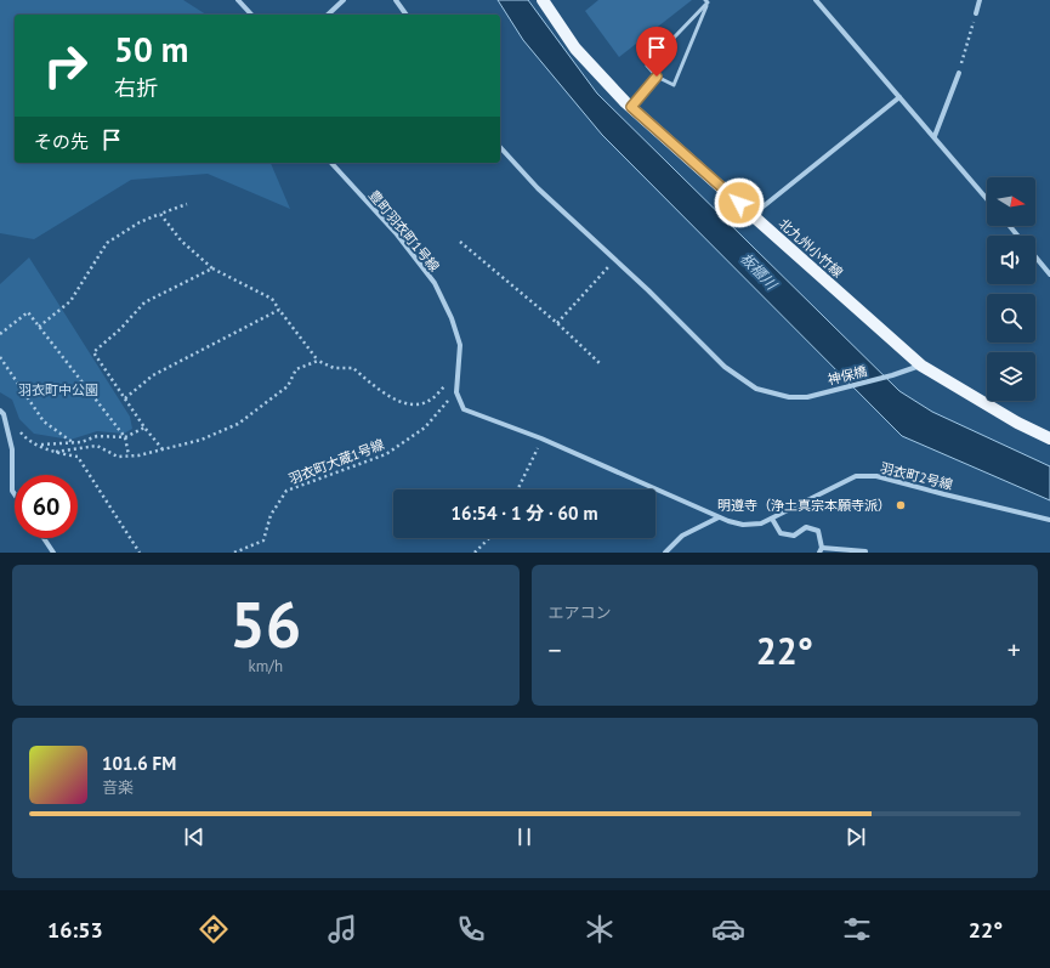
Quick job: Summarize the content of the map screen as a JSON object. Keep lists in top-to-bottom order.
{
  "streets": {
    "main road": ["北九州小竹線"],
    "street": ["豊町羽衣町1号線", "神保橋", "羽衣町2号線"],
    "path": ["羽衣町大蔵1号線"]
  },
  "crossings": [
    ["豊町羽衣町1号線", "羽衣町大蔵1号線"],
    ["北九州小竹線", "神保橋"]
  ],
  "water": ["板櫃川"],
  "parks": ["羽衣町中公園"],
  "places": ["明遵寺（浄土真宗本願寺派）"],
  "north": "right",
  "page": {
    "turn": ["50 m", "右折"],
    "then": "その先",
    "limit": "60",
    "trip": "16:54 · 1 分 · 60 m",
    "tile": [
      ["56", "km/h"],
      "エアコン"
    ],
    "heat": ["−", "22°", "+"],
    "song": ["101.6 FM", "音楽"],
    "tabs": ["16:53", "22°"]
  }
}
